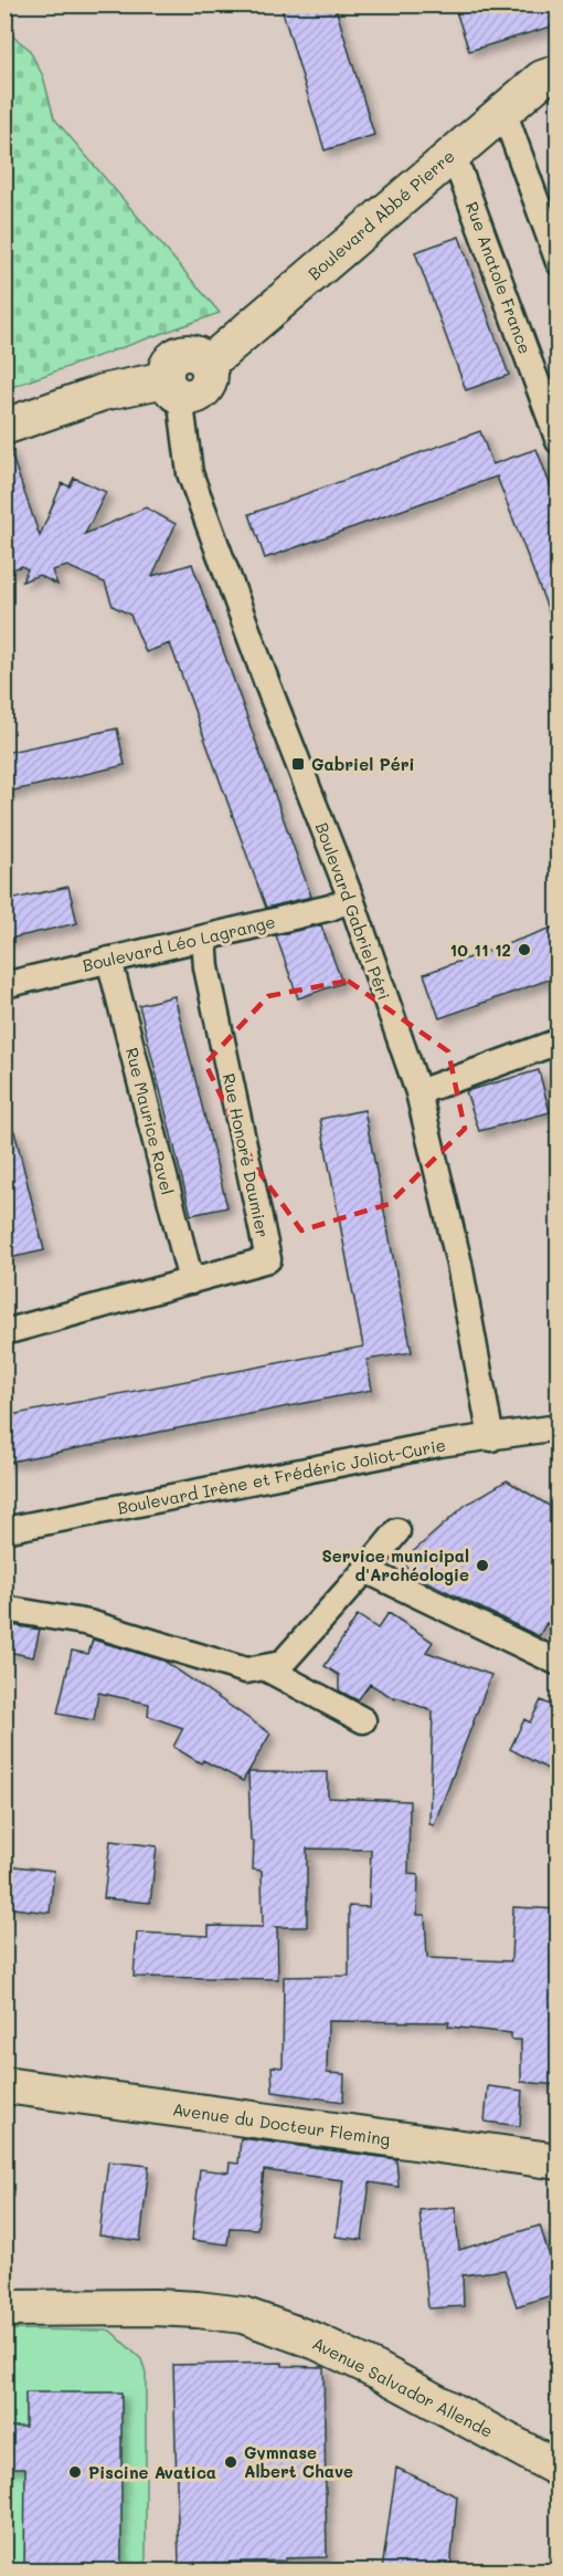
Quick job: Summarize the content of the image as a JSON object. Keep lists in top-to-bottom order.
{
  "streets": {
    "main road": ["Boulevard Abbé Pierre", "Avenue du Docteur Fleming", "Avenue Salvador Allende"],
    "street": [
      "Rue Anatole France",
      "Boulevard Gabriel Péri",
      "Boulevard Léo Lagrange",
      "Rue Maurice Ravel",
      "Rue Honoré Daumier",
      "Boulevard Irène et Frédéric Joliot-Curie"
    ]
  },
  "crossings": [
    ["Boulevard Abbé Pierre", "Rue Anatole France"],
    ["Boulevard Abbé Pierre", "Boulevard Gabriel Péri"],
    ["Boulevard Gabriel Péri", "Boulevard Léo Lagrange"],
    ["Boulevard Gabriel Péri", "Boulevard Irène et Frédéric Joliot-Curie"],
    ["Boulevard Léo Lagrange", "Rue Maurice Ravel"],
    ["Boulevard Léo Lagrange", "Rue Honoré Daumier"],
    ["Rue Maurice Ravel", "Rue Honoré Daumier"]
  ],
  "places": {
    "transit": ["Gabriel Péri"],
    "other": [
      "10 11 12",
      "Service municipal d'Archéologie",
      "Gymnase Albert Chave",
      "Piscine Avatica"
    ]
  }
}
